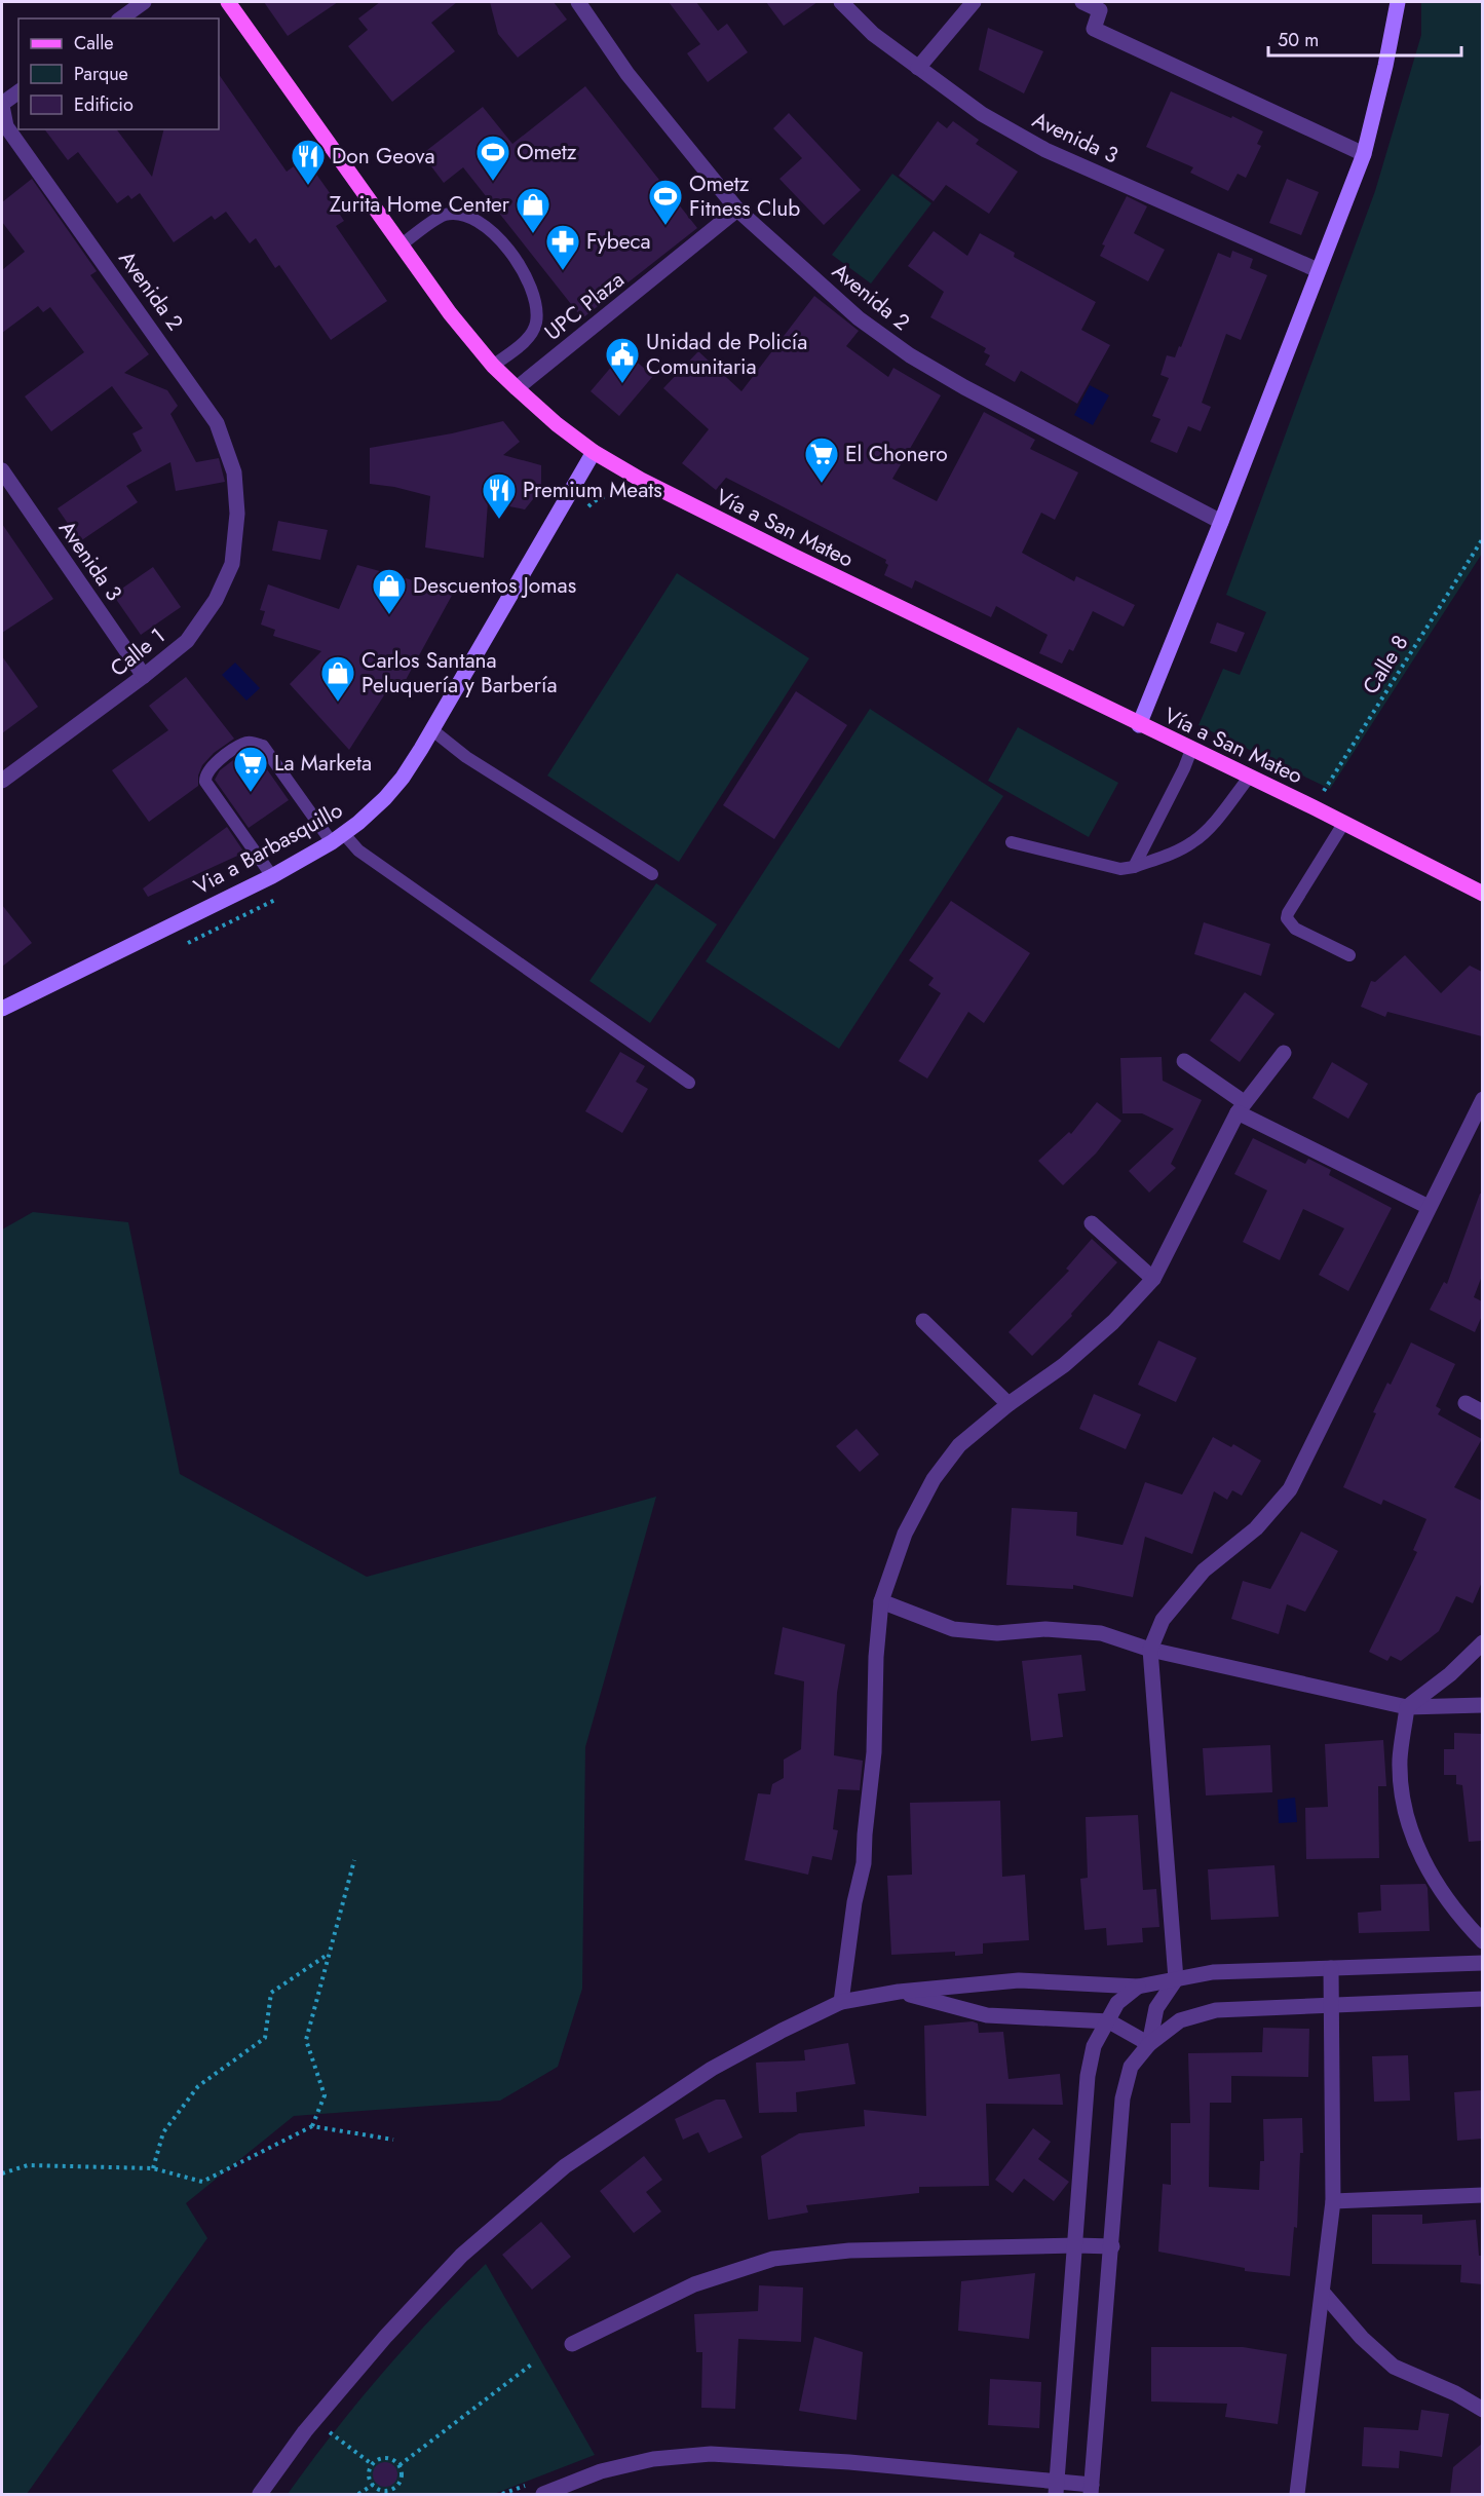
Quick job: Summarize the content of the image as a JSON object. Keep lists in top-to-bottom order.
{
  "streets": {
    "main road": ["Vía a San Mateo", "Via a Barbasquillo"],
    "street": [
      "Avenida 3",
      "Avenida 2",
      "UPC Plaza",
      "Calle 1"
    ],
    "path": ["Calle 8"]
  },
  "crossings": [
    ["Avenida 3", "Calle 1"],
    ["Avenida 2", "UPC Plaza"],
    ["Avenida 2", "Calle 1"],
    ["UPC Plaza", "Vía a San Mateo"],
    ["Vía a San Mateo", "Calle 8"],
    ["Vía a San Mateo", "Via a Barbasquillo"]
  ],
  "places": {
    "sports": ["Ometz", "Ometz Fitness Club"],
    "restaurant": ["Don Geova", "Premium Meats"],
    "shop": ["Zurita Home Center", "Descuentos Jomas", "Carlos Santana Peluquería y Barbería"],
    "pharmacy": ["Fybeca"],
    "public building": ["Unidad de Policía Comunitaria"],
    "supermarket": ["El Chonero", "La Marketa"]
  },
  "legend": ["Calle", "Parque", "Edificio"],
  "scale_bar": "50 m"
}
